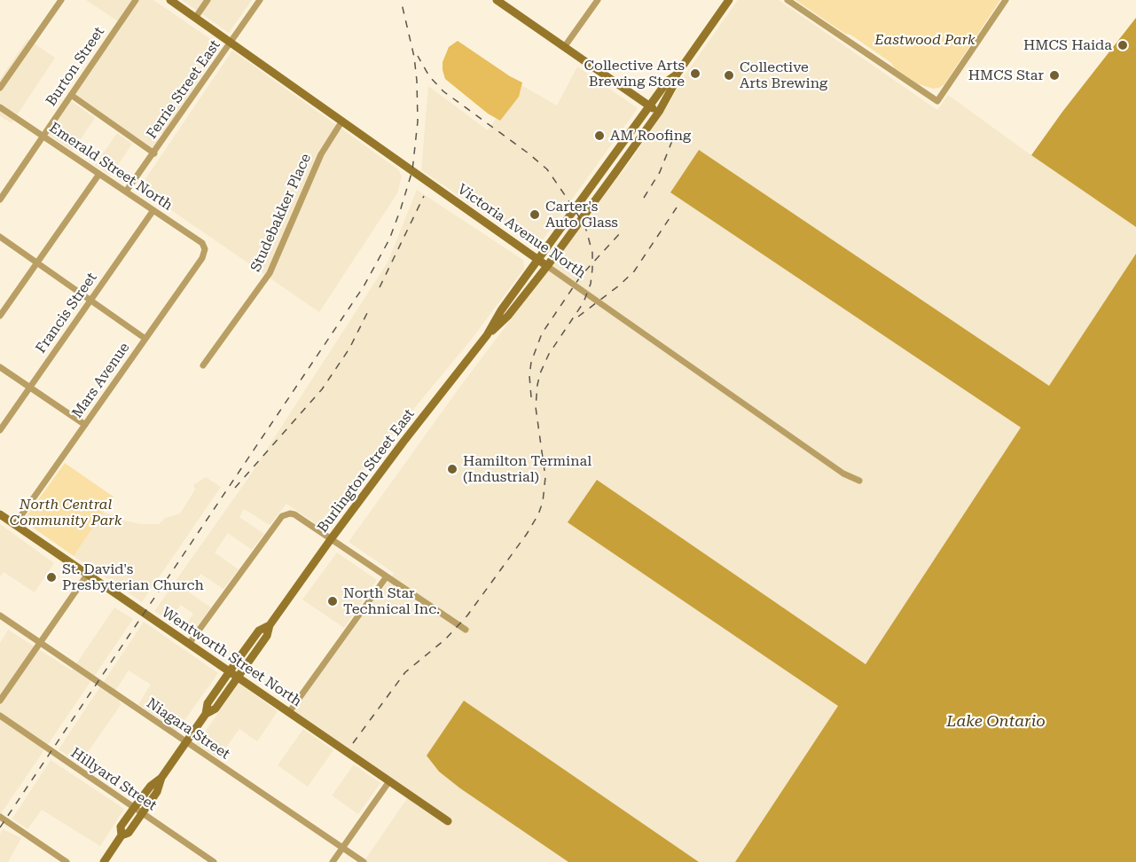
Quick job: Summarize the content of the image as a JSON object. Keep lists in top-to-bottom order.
{
  "streets": {
    "main road": ["Victoria Avenue North", "Burlington Street East", "Wentworth Street North"],
    "street": [
      "Burton Street",
      "Ferrie Street East",
      "Emerald Street North",
      "Studebakker Place",
      "Francis Street",
      "Mars Avenue",
      "Niagara Street",
      "Hillyard Street"
    ]
  },
  "crossings": [
    ["Burton Street", "Emerald Street North"],
    ["Ferrie Street East", "Emerald Street North"],
    ["Ferrie Street East", "Victoria Avenue North"],
    ["Emerald Street North", "Francis Street"],
    ["Emerald Street North", "Mars Avenue"],
    ["Studebakker Place", "Victoria Avenue North"],
    ["Victoria Avenue North", "Burlington Street East"],
    ["Mars Avenue", "Wentworth Street North"],
    ["Burlington Street East", "Wentworth Street North"],
    ["Burlington Street East", "Niagara Street"],
    ["Burlington Street East", "Hillyard Street"]
  ],
  "water": ["Lake Ontario"],
  "parks": ["Eastwood Park", "North Central Community Park"],
  "places": [
    "HMCS Haida",
    "Collective Arts Brewing Store",
    "Collective Arts Brewing",
    "HMCS Star",
    "AM Roofing",
    "Carter's Auto Glass",
    "Hamilton Terminal (Industrial)",
    "St. David's Presbyterian Church",
    "North Star Technical Inc."
  ]
}
